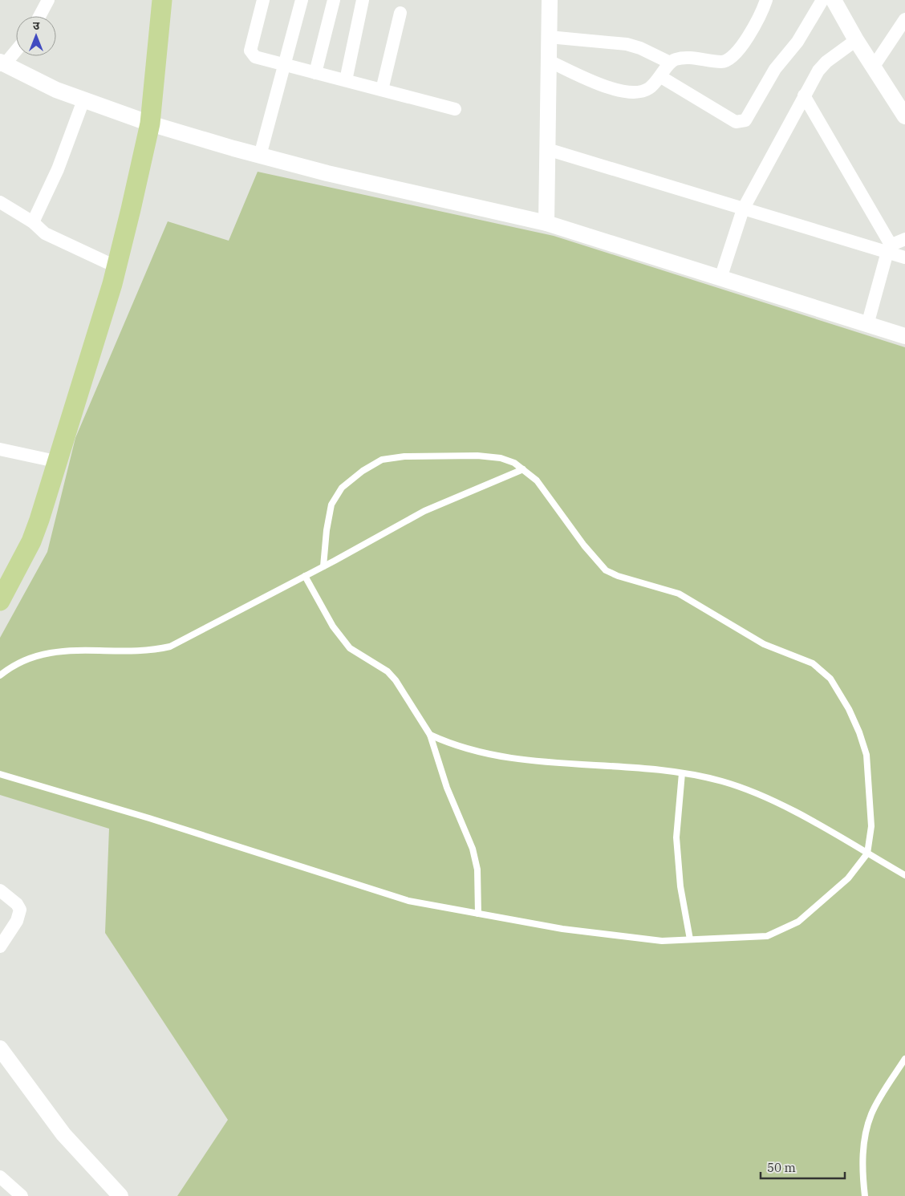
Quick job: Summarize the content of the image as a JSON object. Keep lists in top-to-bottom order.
{
  "scale_bar": "50 m",
  "north": "top"
}
